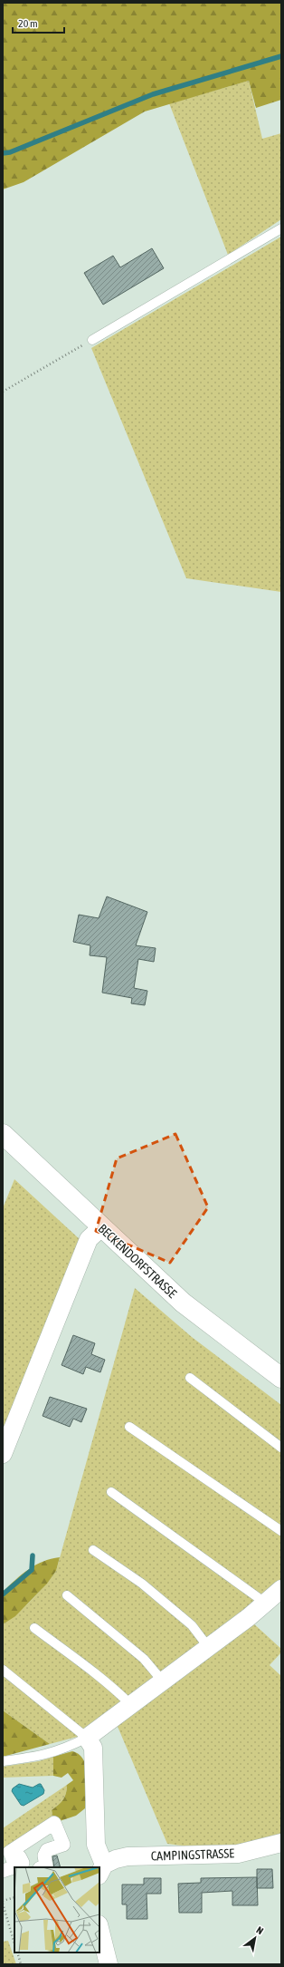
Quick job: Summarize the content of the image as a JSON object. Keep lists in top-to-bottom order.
{
  "streets": {
    "street": ["BECKENDORFSTRASSE", "CAMPINGSTRASSE"]
  },
  "scale_bar": "20 m",
  "north": "top right"
}
